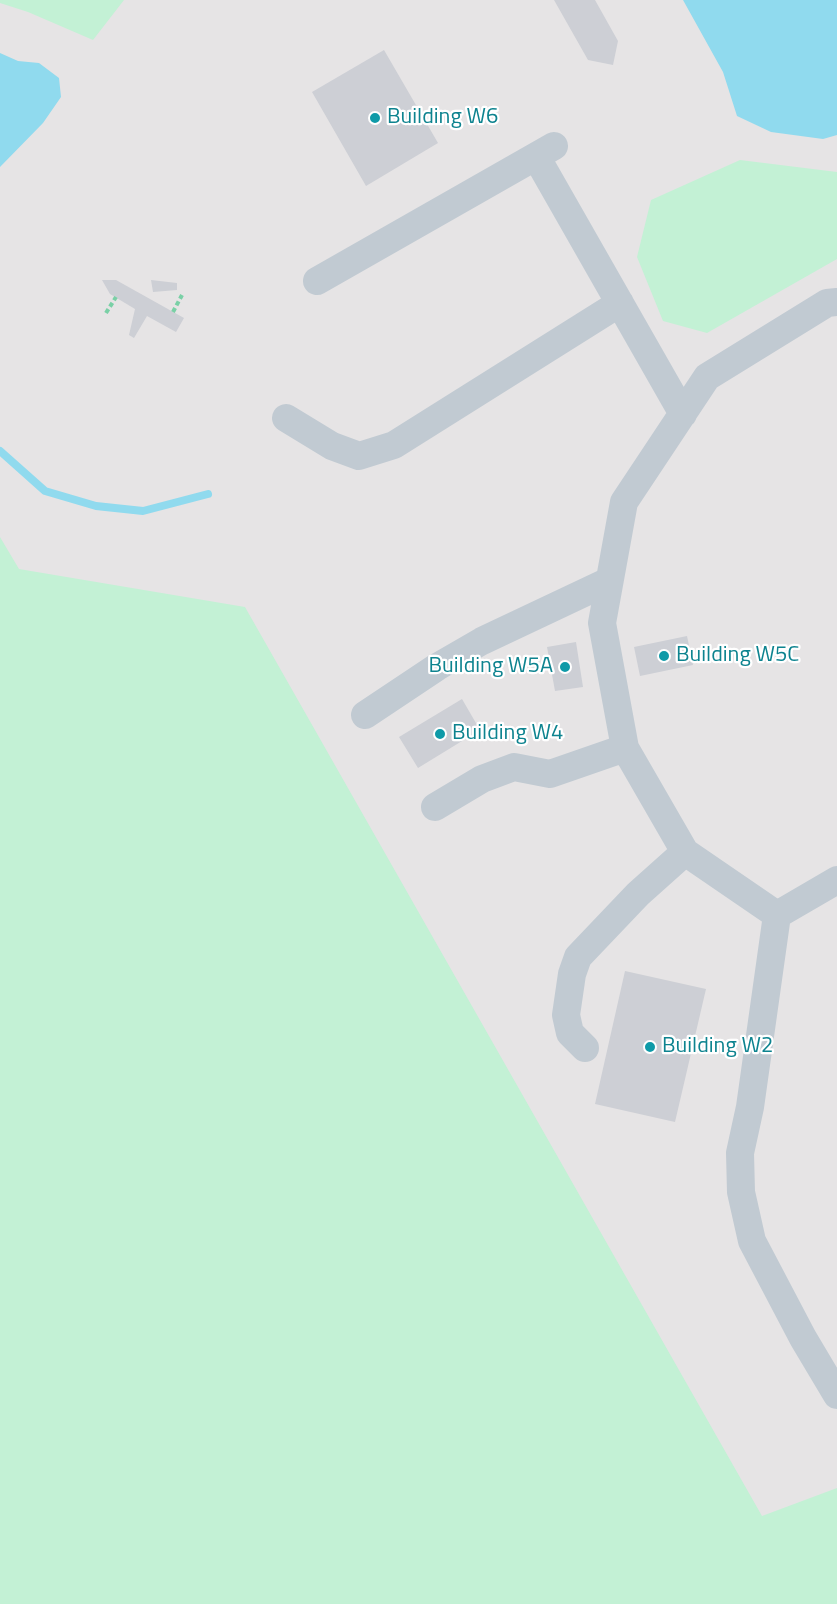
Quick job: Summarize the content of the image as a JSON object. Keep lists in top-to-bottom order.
{
  "places": [
    "Building W6",
    "Building W5C",
    "Building W5A",
    "Building W4",
    "Building W2"
  ]
}
